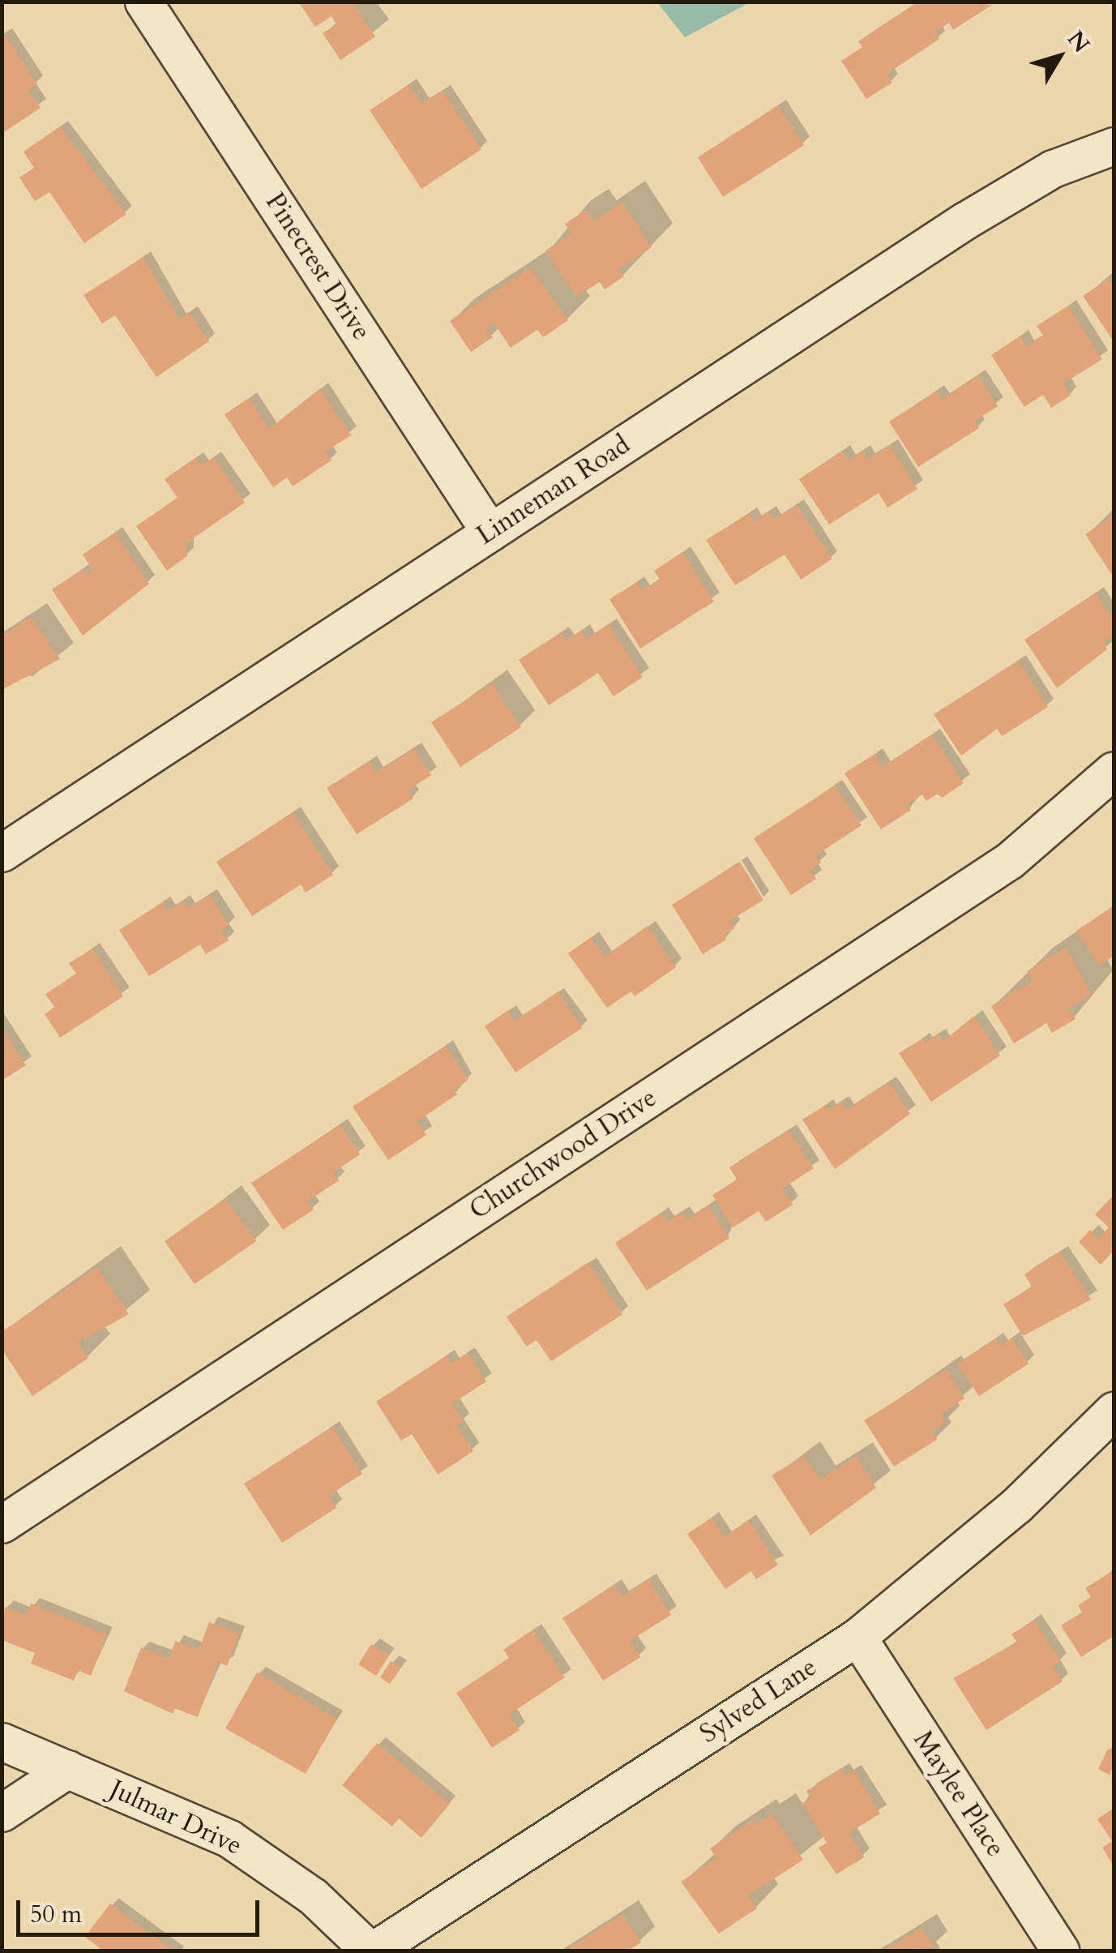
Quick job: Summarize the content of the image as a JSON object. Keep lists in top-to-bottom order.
{
  "streets": {
    "street": [
      "Pinecrest Drive",
      "Linneman Road",
      "Churchwood Drive",
      "Sylved Lane",
      "Maylee Place",
      "Julmar Drive"
    ]
  },
  "crossings": [
    ["Pinecrest Drive", "Linneman Road"],
    ["Sylved Lane", "Maylee Place"],
    ["Sylved Lane", "Julmar Drive"]
  ],
  "scale_bar": "50 m",
  "north": "top right"
}
